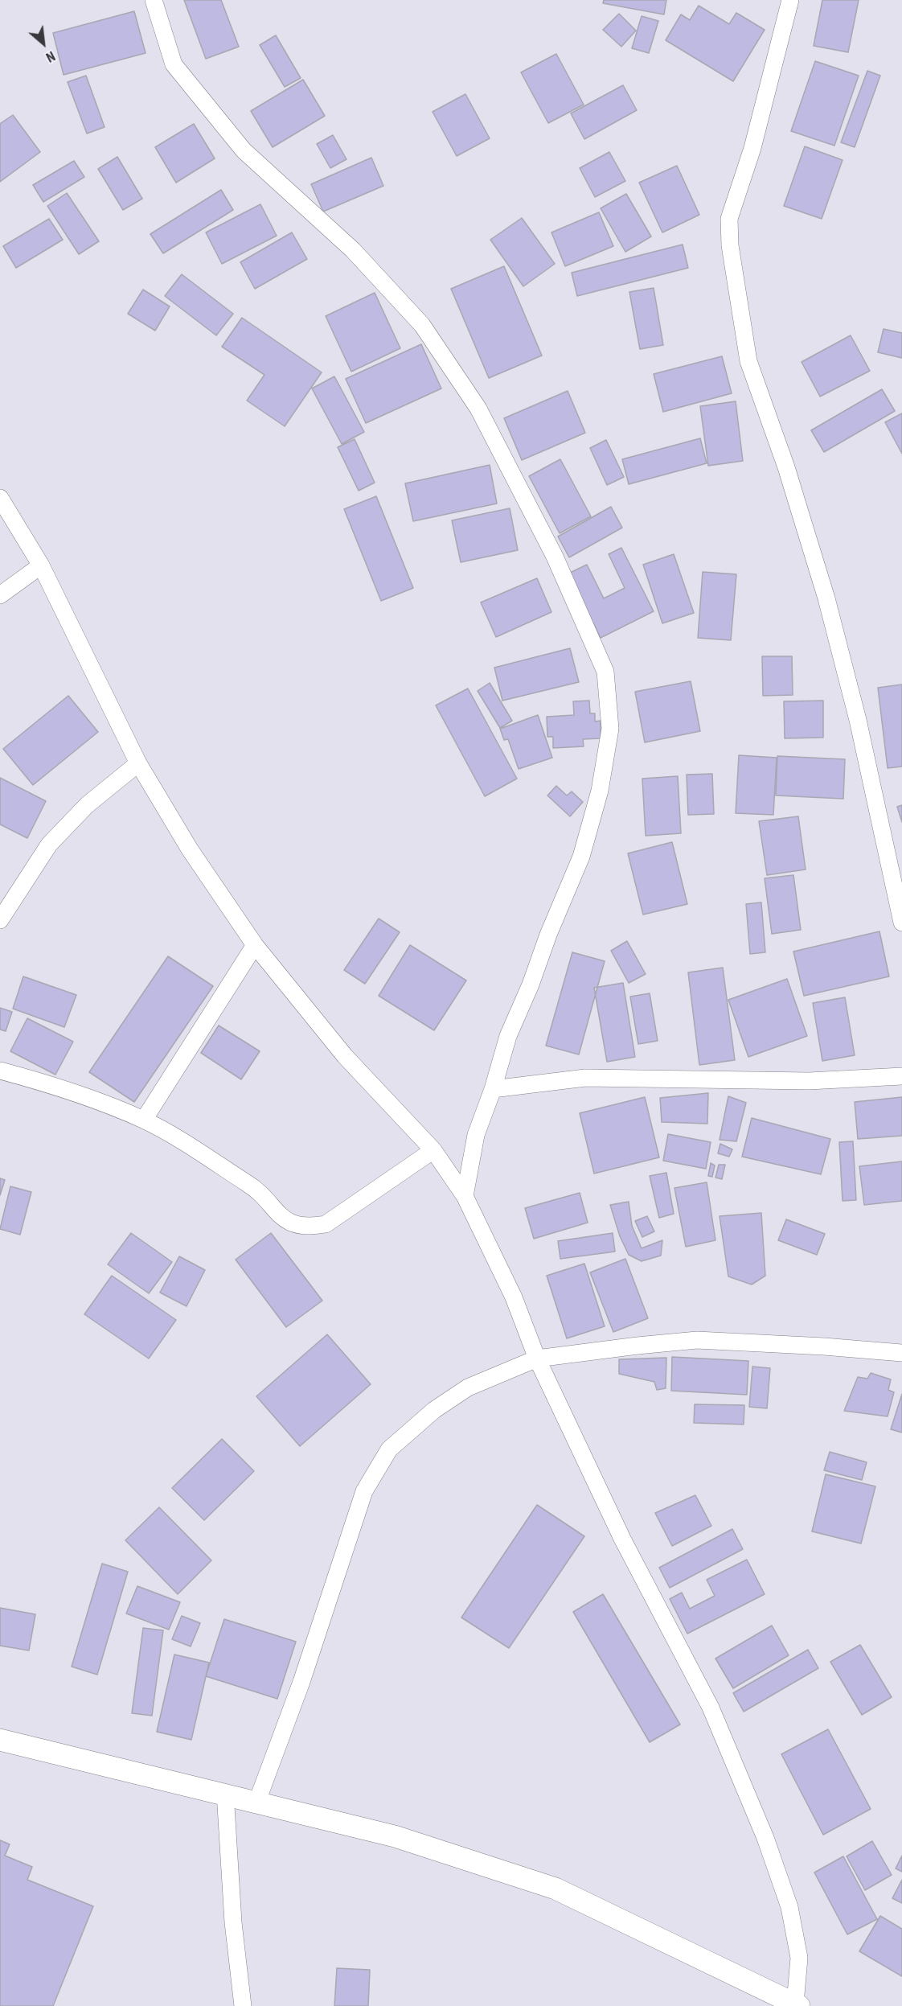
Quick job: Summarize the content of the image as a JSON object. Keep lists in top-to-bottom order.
{
  "north": "bottom right"
}
